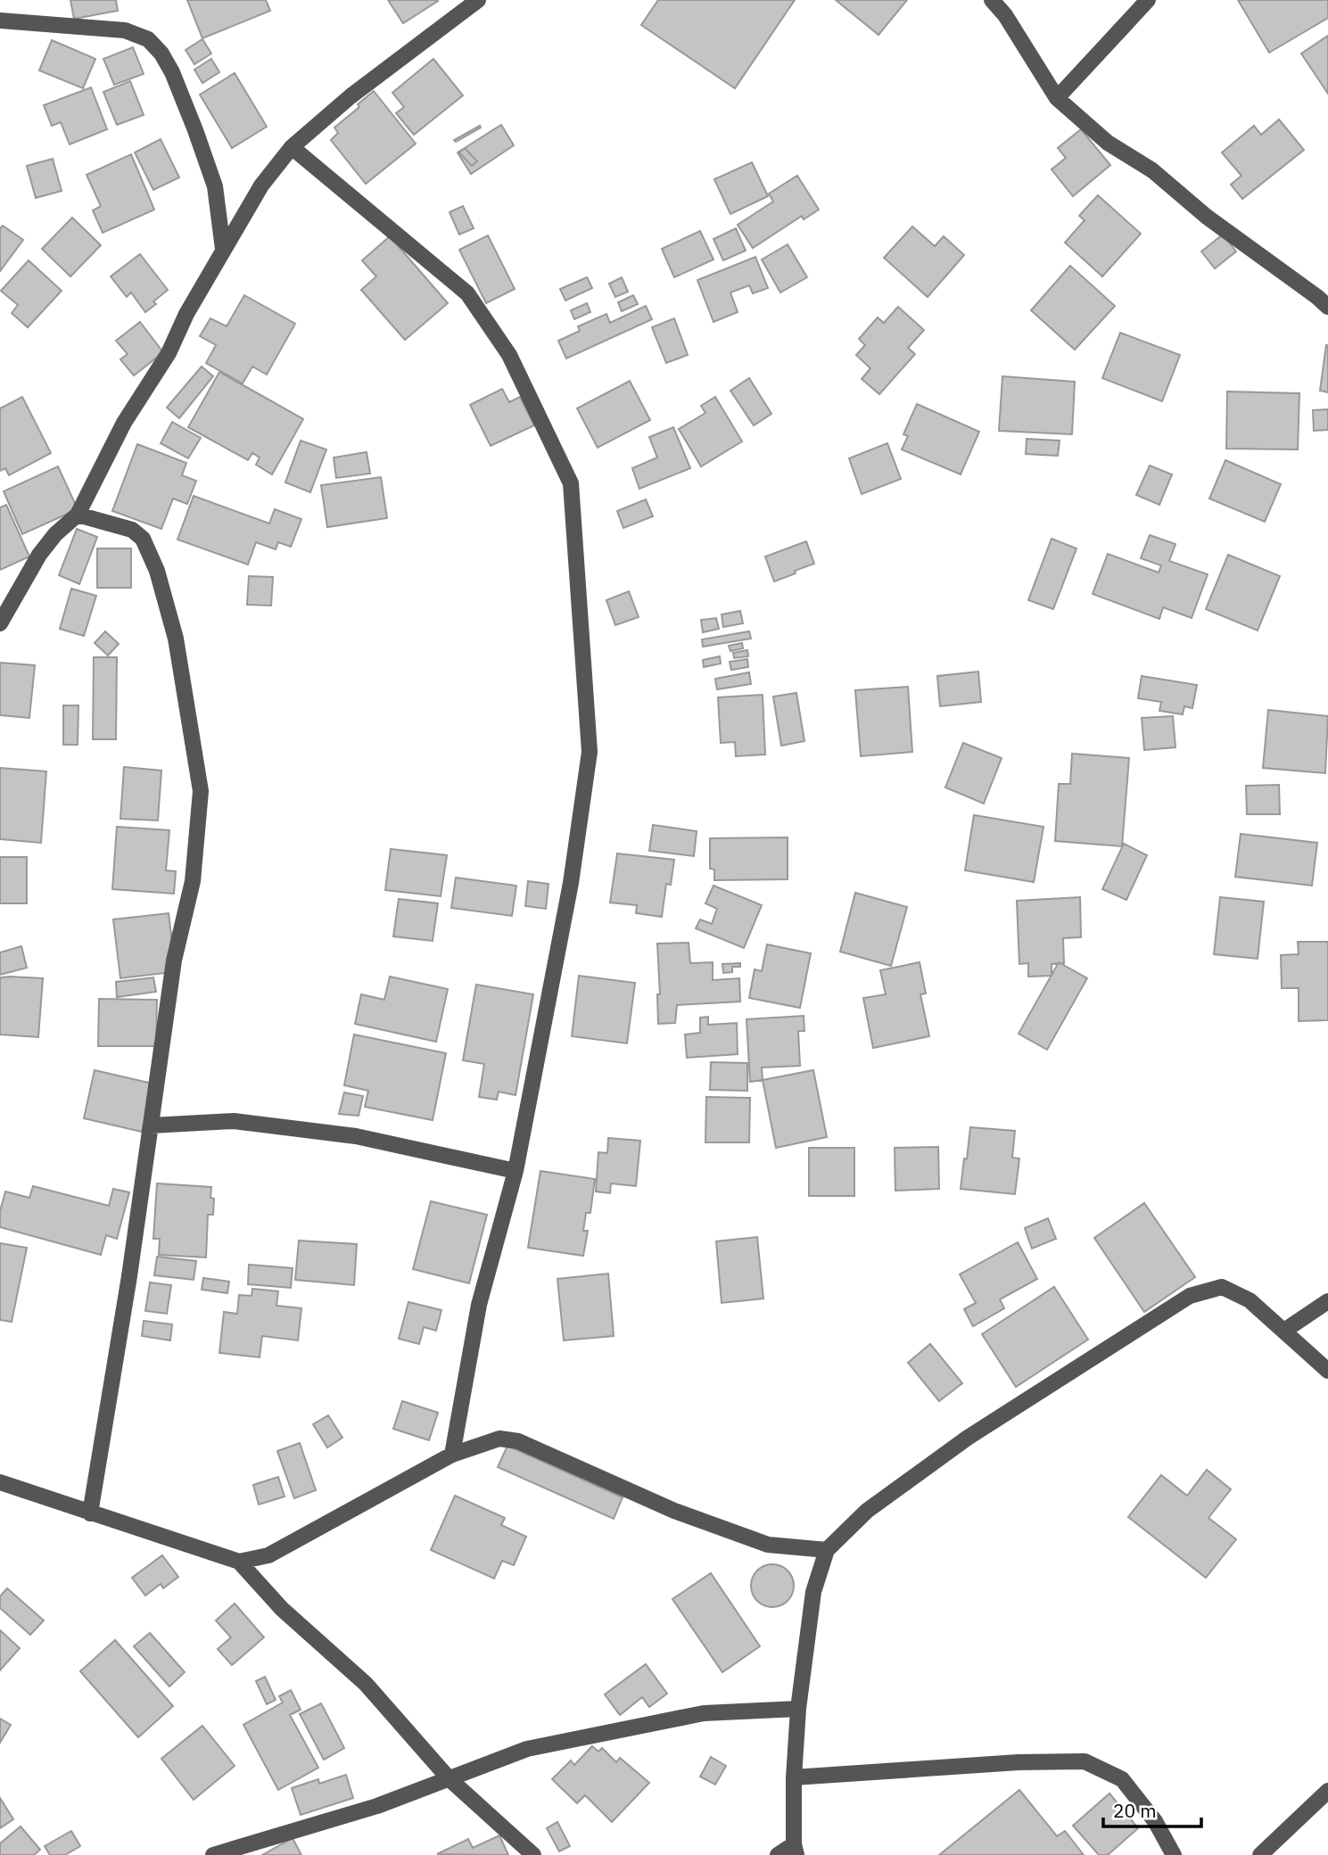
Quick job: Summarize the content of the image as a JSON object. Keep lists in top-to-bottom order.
{
  "scale_bar": "20 m"
}
